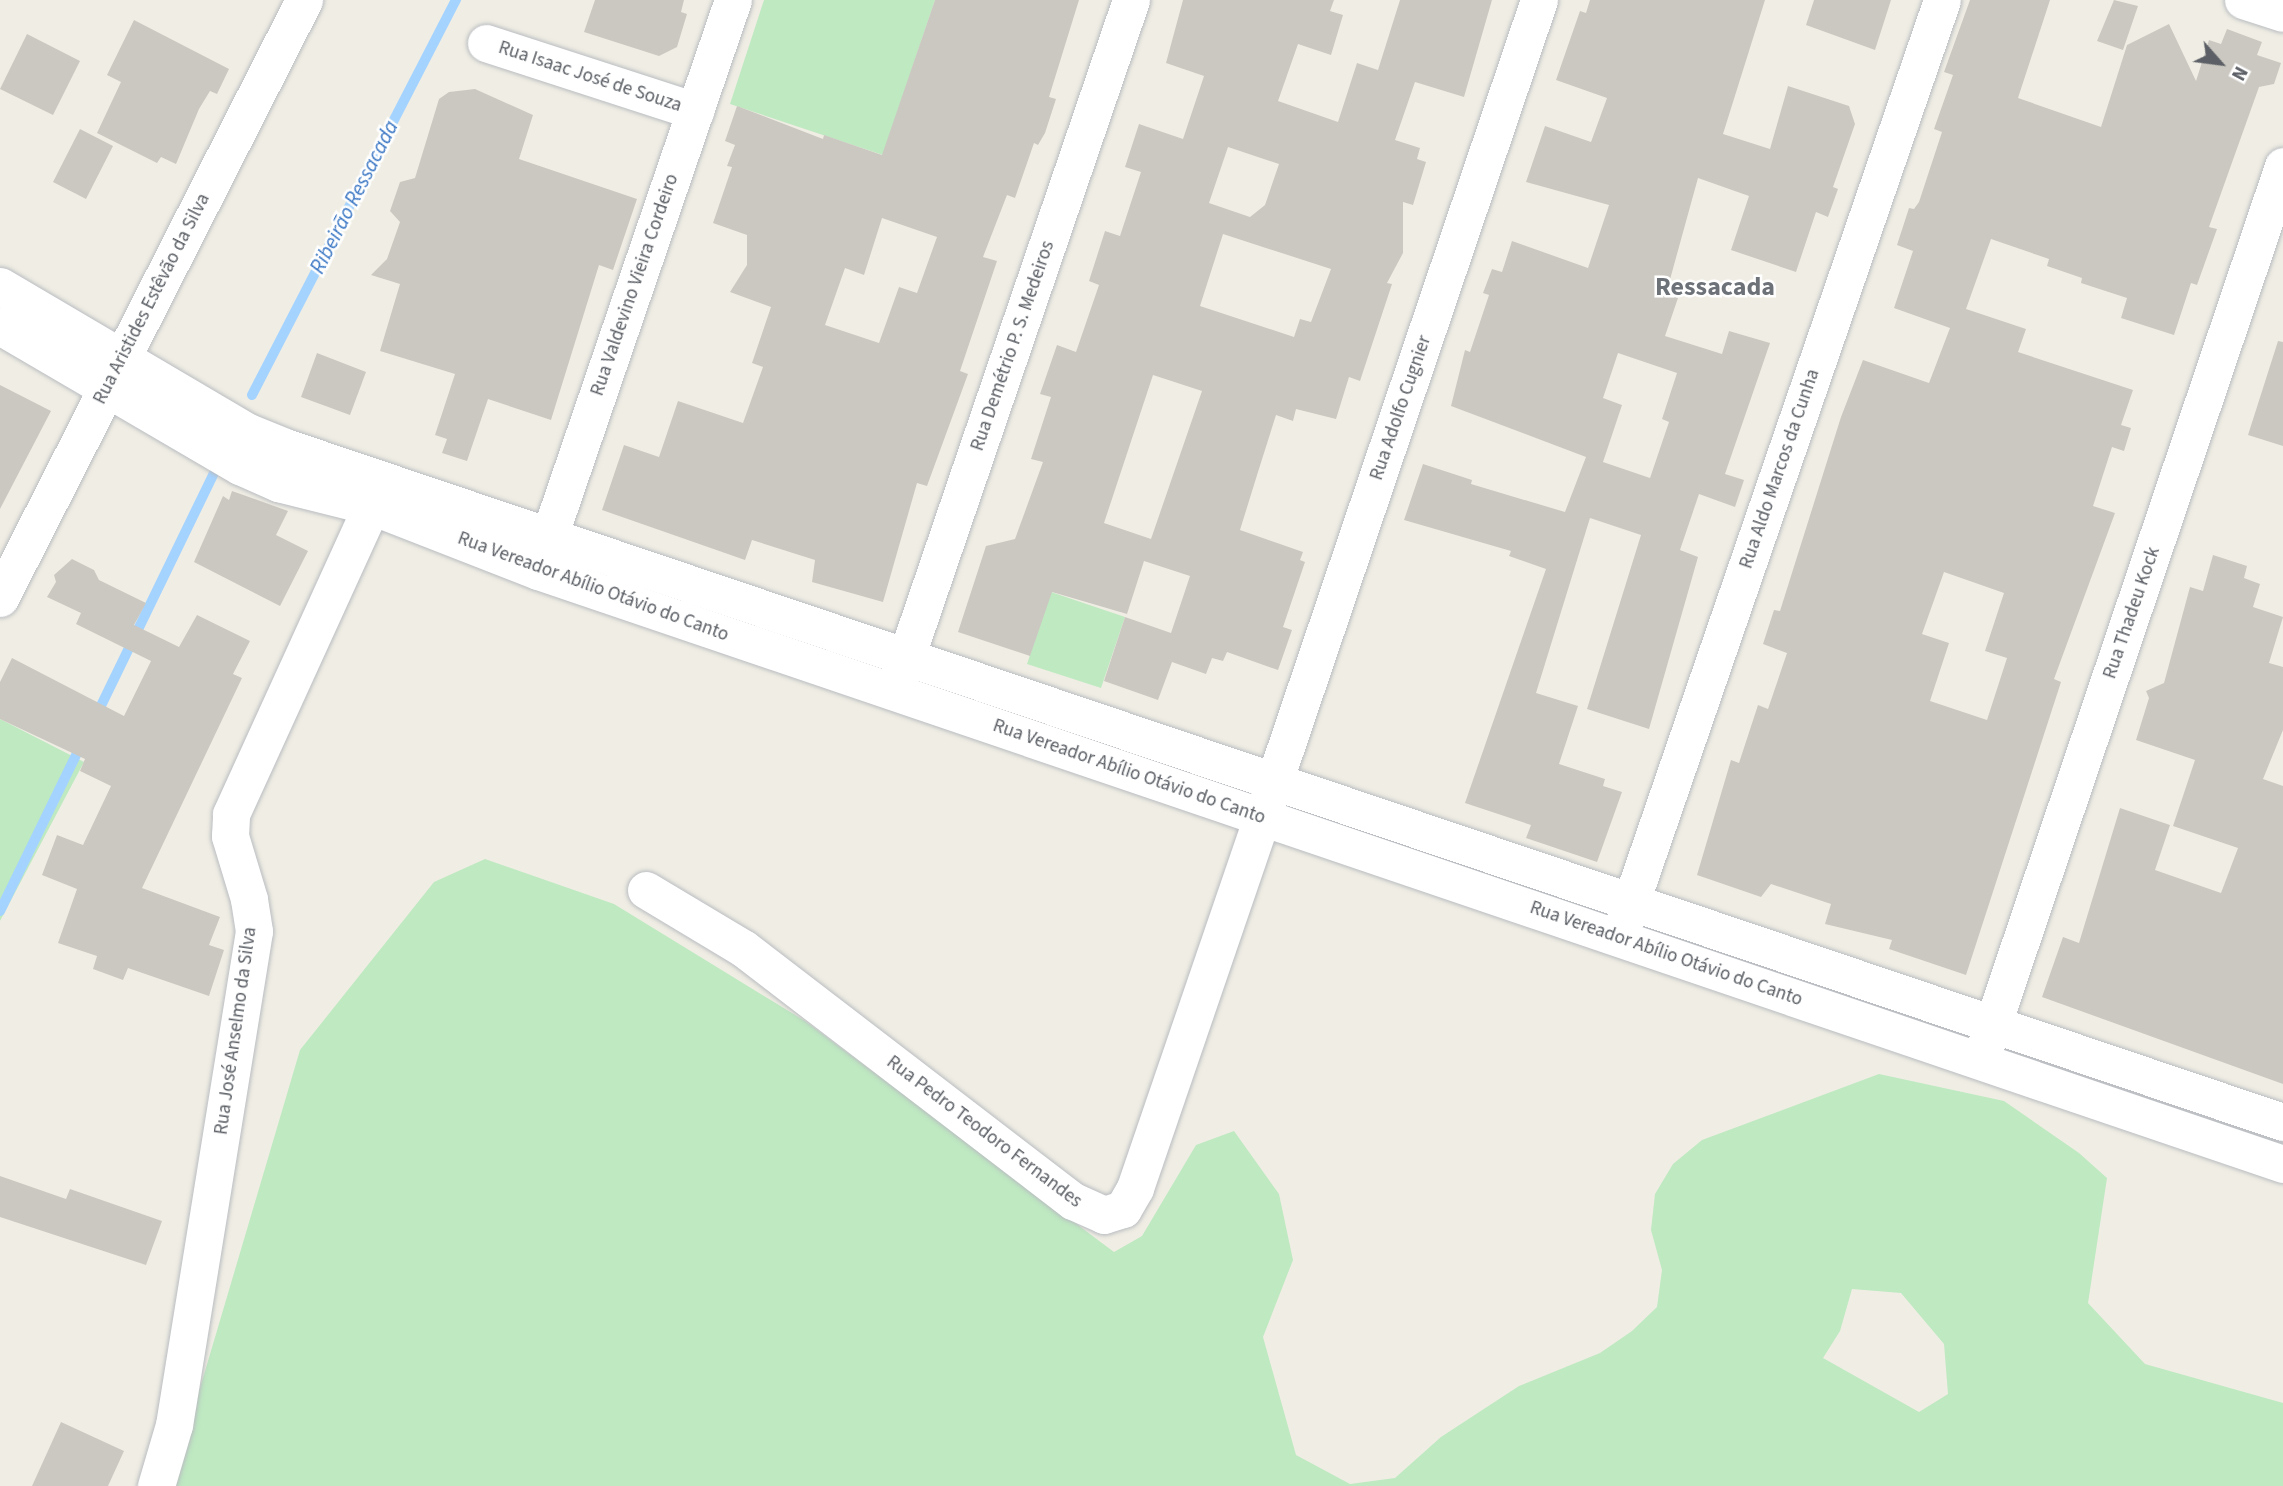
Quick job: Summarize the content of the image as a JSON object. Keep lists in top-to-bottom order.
{
  "streets": {
    "street": [
      "Rua Isaac José de Souza",
      "Rua Valdevino Vieira Cordeiro",
      "Rua Aristides Estêvão da Silva",
      "Rua Demétrio P. S. Medeiros",
      "Rua Adolfo Cugnier",
      "Rua Aldo Marcos da Cunha",
      "Rua Vereador Abílio Otávio do Canto",
      "Rua Thadeu Kock",
      "Rua José Anselmo da Silva",
      "Rua Pedro Teodoro Fernandes"
    ]
  },
  "crossings": [
    ["Rua Isaac José de Souza", "Rua Valdevino Vieira Cordeiro"],
    ["Rua Valdevino Vieira Cordeiro", "Rua Vereador Abílio Otávio do Canto"],
    ["Rua Aristides Estêvão da Silva", "Rua Vereador Abílio Otávio do Canto"],
    ["Rua Demétrio P. S. Medeiros", "Rua Vereador Abílio Otávio do Canto"],
    ["Rua Adolfo Cugnier", "Rua Vereador Abílio Otávio do Canto"],
    ["Rua Adolfo Cugnier", "Rua Pedro Teodoro Fernandes"],
    ["Rua Aldo Marcos da Cunha", "Rua Vereador Abílio Otávio do Canto"],
    ["Rua Vereador Abílio Otávio do Canto", "Rua Thadeu Kock"],
    ["Rua Vereador Abílio Otávio do Canto", "Rua José Anselmo da Silva"],
    ["Rua Vereador Abílio Otávio do Canto", "Rua Pedro Teodoro Fernandes"]
  ],
  "districts": ["Ressacada"],
  "water": ["Ribeirão Ressacada"],
  "north": "bottom right"
}
